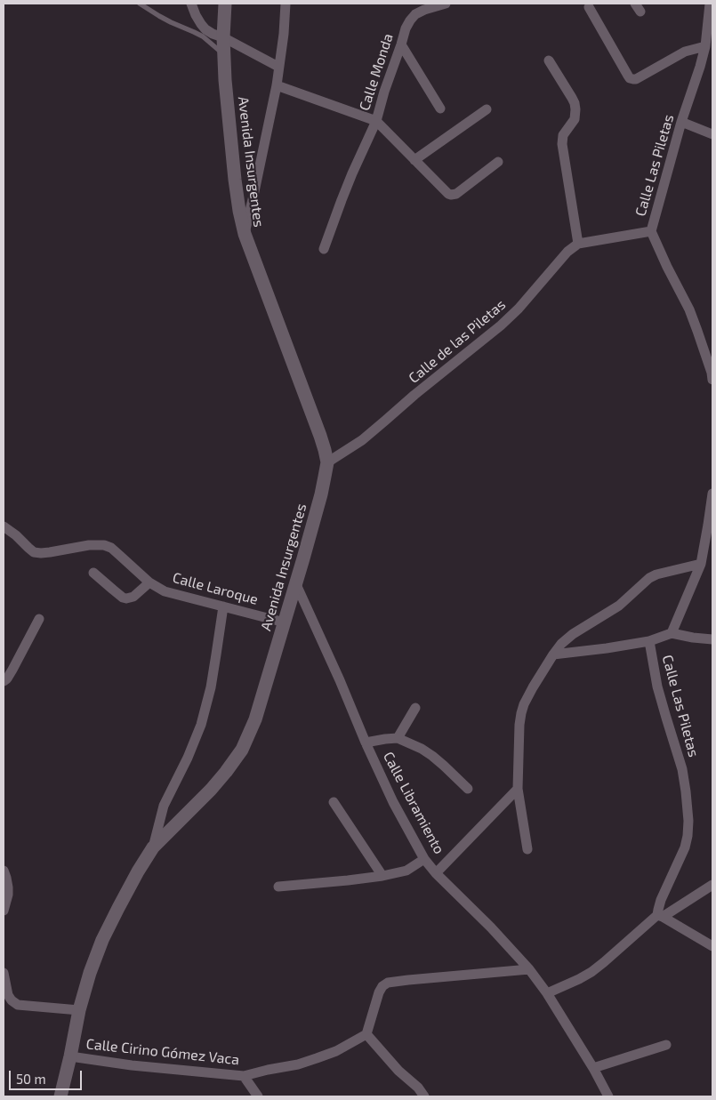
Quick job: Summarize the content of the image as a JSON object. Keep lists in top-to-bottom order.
{
  "streets": {
    "main road": ["Avenida Insurgentes"],
    "street": [
      "Calle Monda",
      "Calle Las Piletas",
      "Calle de las Piletas",
      "Calle Laroque",
      "Calle Libramiento",
      "Calle Cirino Gómez Vaca"
    ]
  },
  "crossings": [
    ["Avenida Insurgentes", "Calle de las Piletas"],
    ["Avenida Insurgentes", "Calle Laroque"],
    ["Avenida Insurgentes", "Calle Libramiento"],
    ["Avenida Insurgentes", "Calle Cirino Gómez Vaca"]
  ],
  "scale_bar": "50 m"
}
